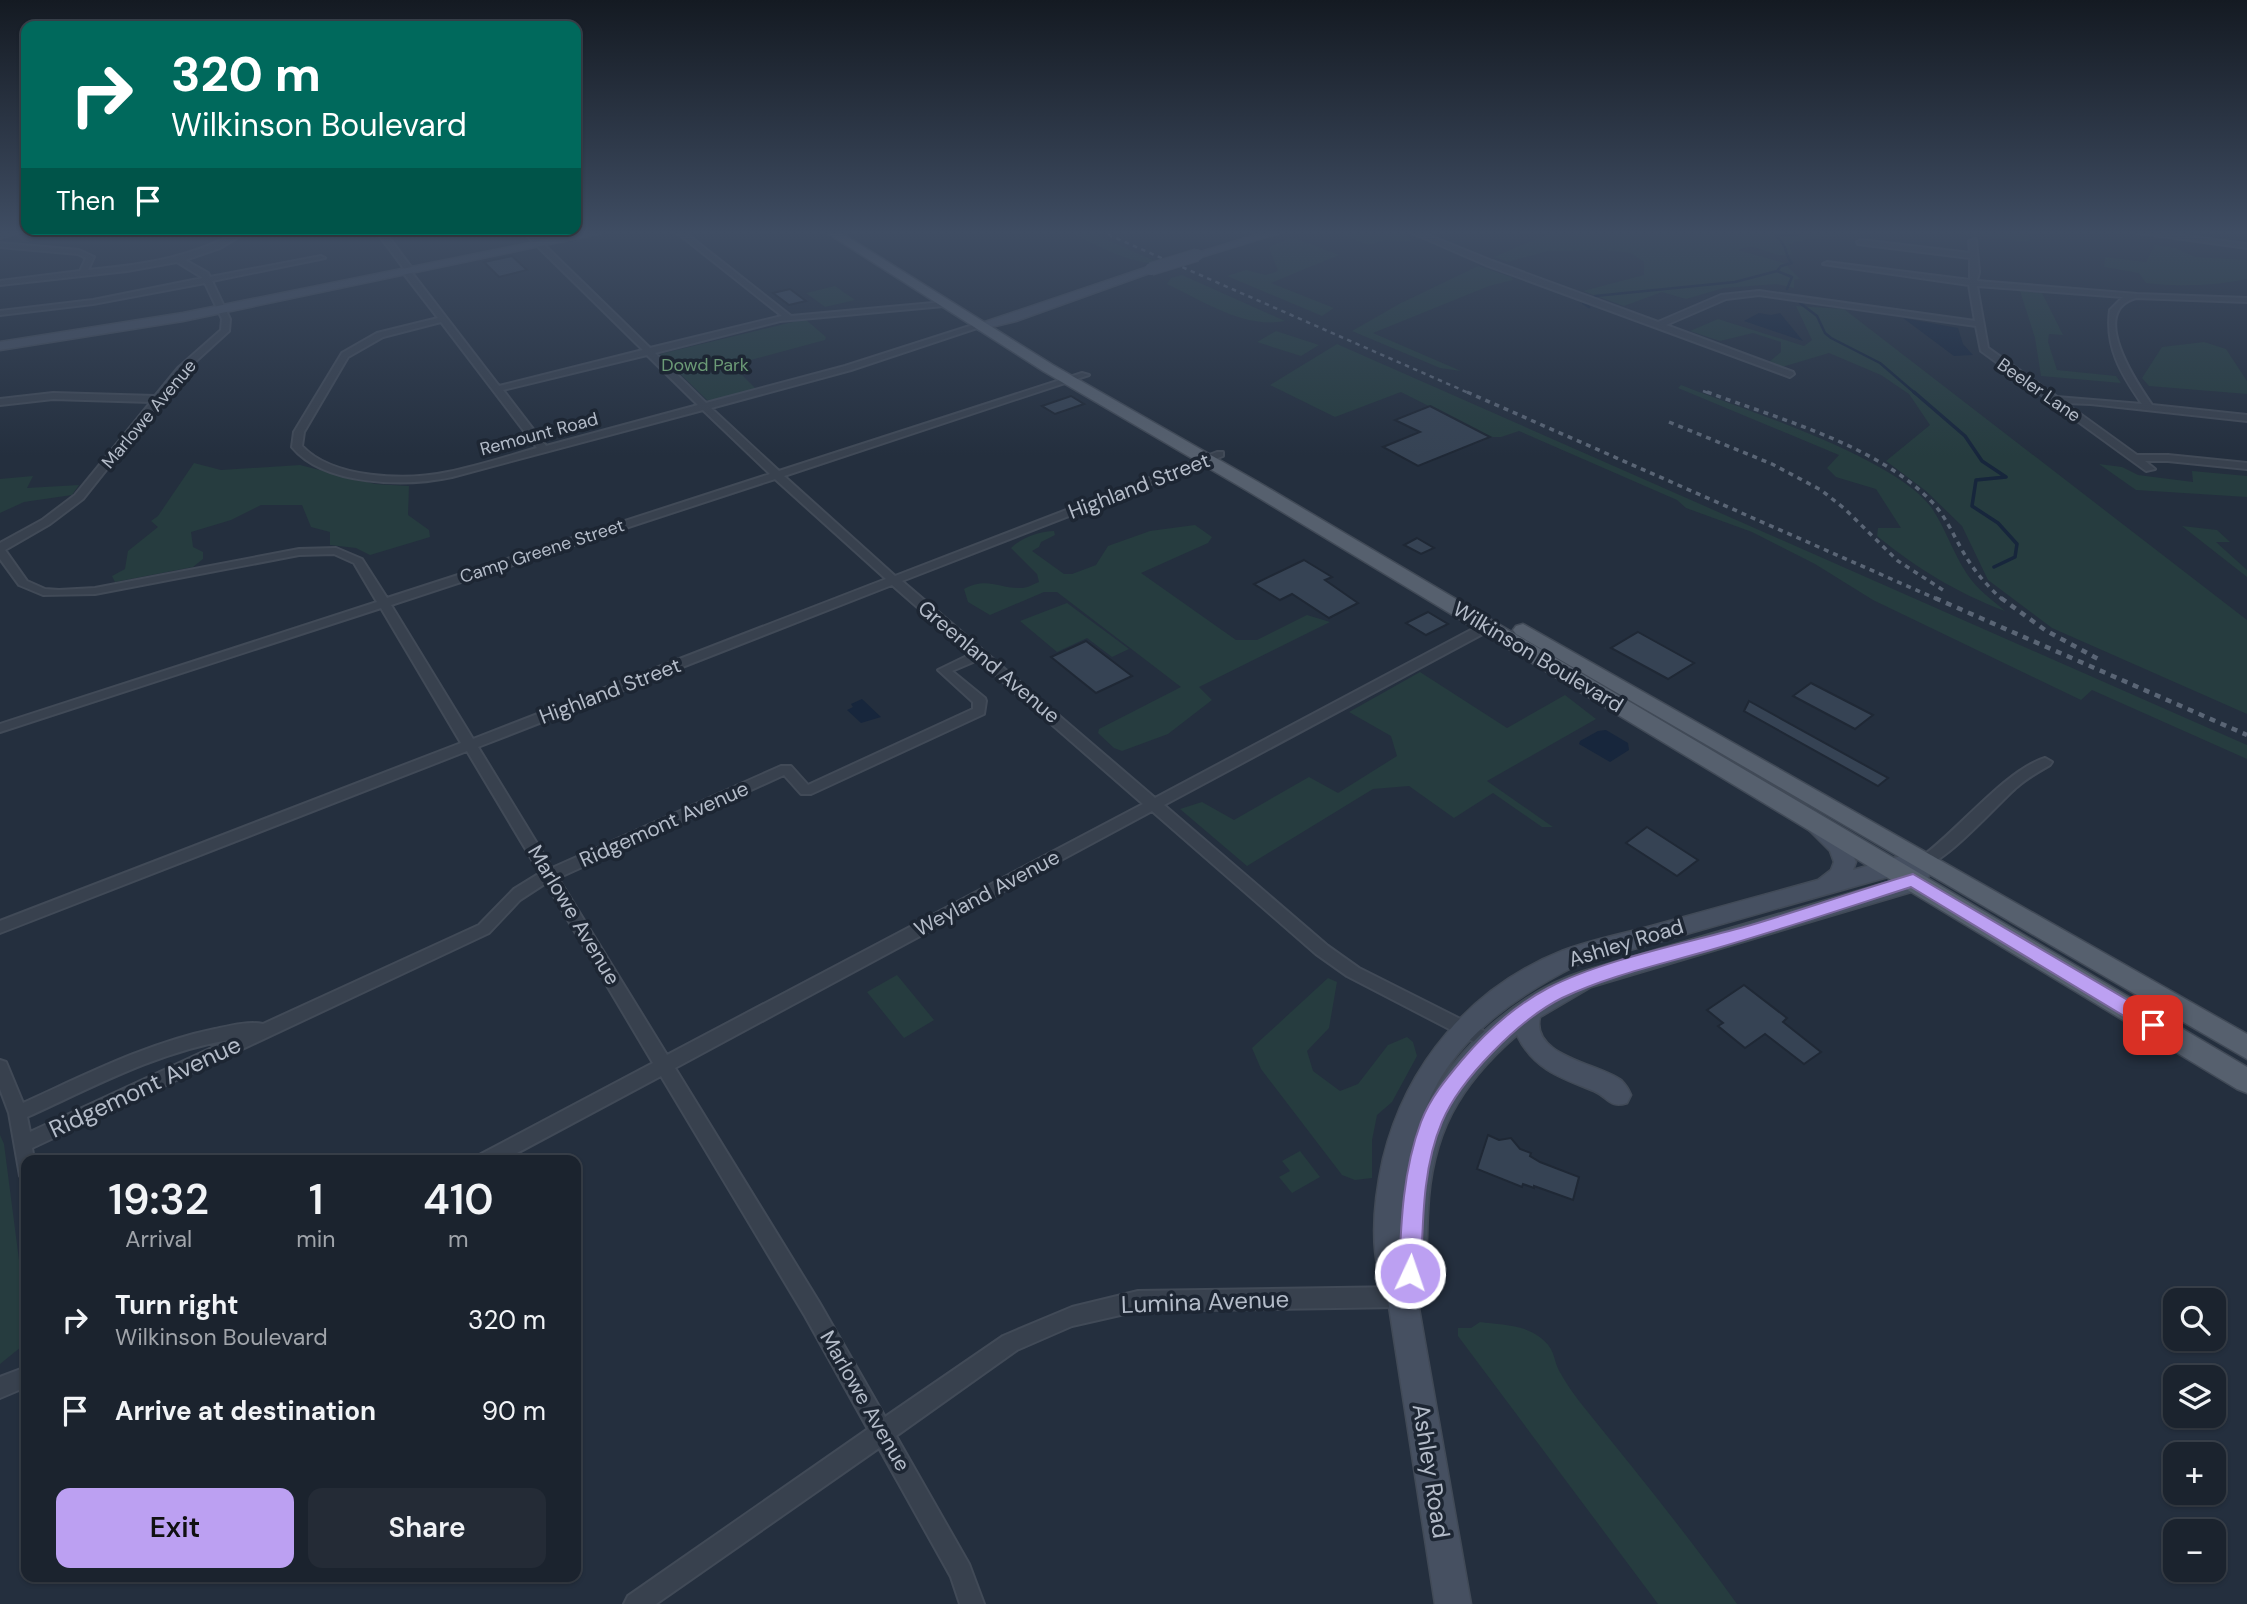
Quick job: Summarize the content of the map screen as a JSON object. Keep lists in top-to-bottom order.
{
  "streets": {
    "main road": ["Wilkinson Boulevard"],
    "street": [
      "Beeler Lane",
      "Marlowe Avenue",
      "Remount Road",
      "Highland Street",
      "Camp Greene Street",
      "Greenland Avenue",
      "Ridgemont Avenue",
      "Weyland Avenue",
      "Ashley Road",
      "Lumina Avenue"
    ]
  },
  "crossings": [
    ["Marlowe Avenue", "Highland Street"],
    ["Marlowe Avenue", "Camp Greene Street"],
    ["Marlowe Avenue", "Ridgemont Avenue"],
    ["Marlowe Avenue", "Weyland Avenue"],
    ["Marlowe Avenue", "Lumina Avenue"],
    ["Remount Road", "Wilkinson Boulevard"],
    ["Remount Road", "Greenland Avenue"],
    ["Highland Street", "Wilkinson Boulevard"],
    ["Highland Street", "Greenland Avenue"],
    ["Camp Greene Street", "Wilkinson Boulevard"],
    ["Camp Greene Street", "Greenland Avenue"],
    ["Wilkinson Boulevard", "Weyland Avenue"],
    ["Wilkinson Boulevard", "Ashley Road"],
    ["Greenland Avenue", "Ridgemont Avenue"],
    ["Greenland Avenue", "Weyland Avenue"],
    ["Greenland Avenue", "Ashley Road"],
    ["Ashley Road", "Lumina Avenue"]
  ],
  "parks": ["Dowd Park"],
  "page": {
    "turn": ["320 m", "Wilkinson Boulevard"],
    "then": "Then",
    "eta": [
      "19:32",
      "Arrival",
      "1",
      "min",
      "410",
      "m"
    ],
    "list": [
      {
        "name": "Turn right",
        "note": "Wilkinson Boulevard",
        "value": "320 m"
      },
      {
        "name": "Arrive at destination",
        "value": "90 m"
      }
    ],
    "map_buttons": ["+", "−"],
    "buttons": ["Exit", "Share"]
  }
}
